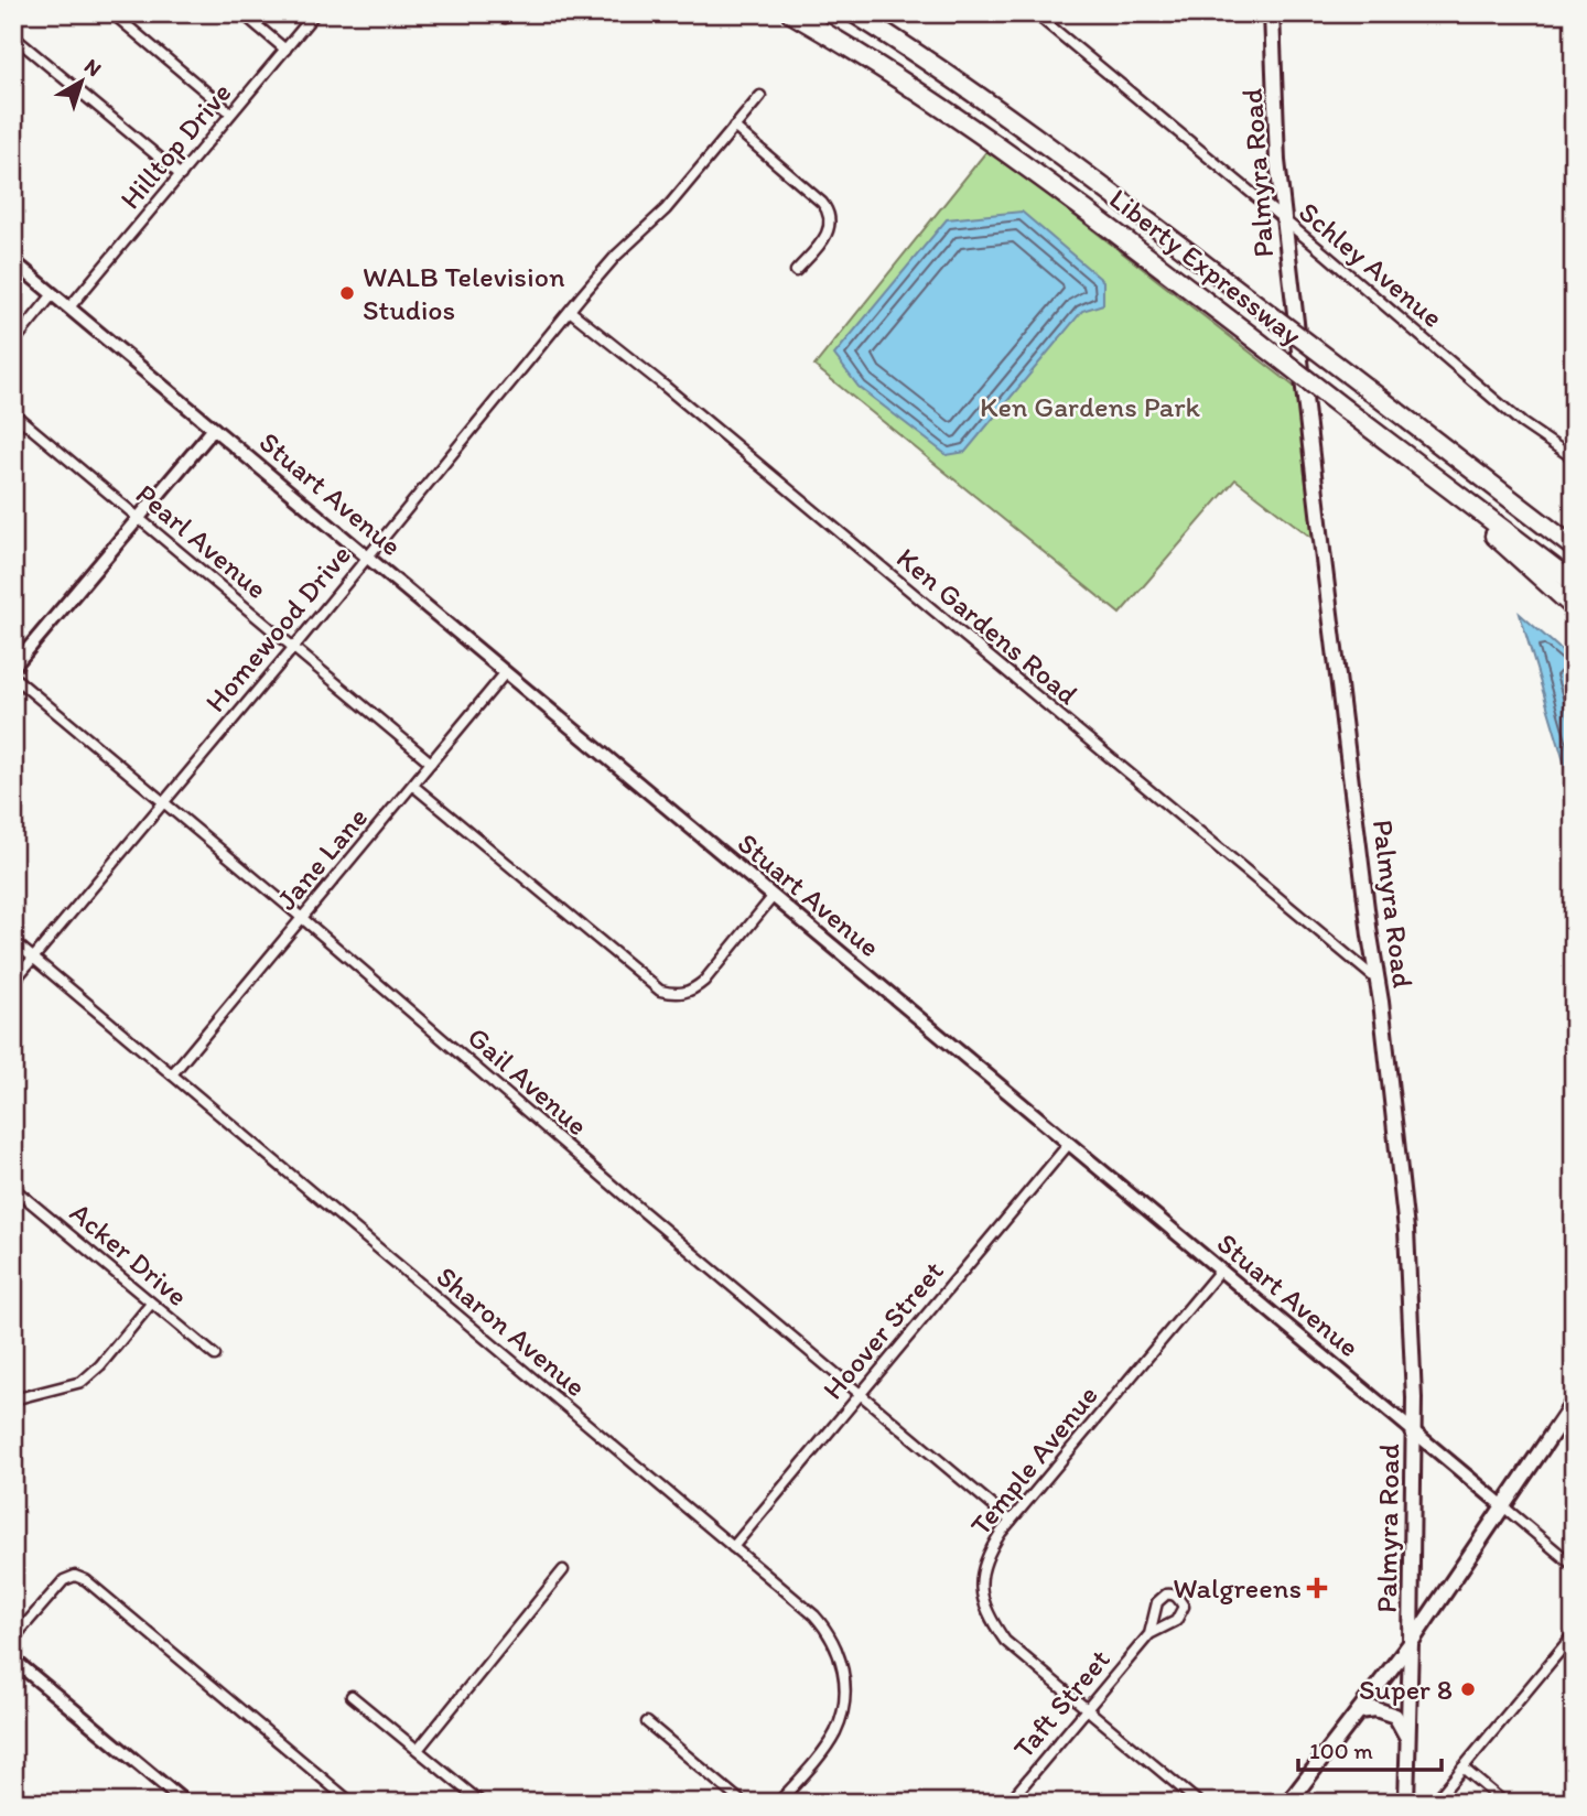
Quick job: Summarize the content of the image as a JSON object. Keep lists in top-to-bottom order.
{
  "streets": {
    "highway": ["Liberty Expressway"],
    "main road": ["Palmyra Road"],
    "street": [
      "Hilltop Drive",
      "Schley Avenue",
      "Stuart Avenue",
      "Pearl Avenue",
      "Ken Gardens Road",
      "Homewood Drive",
      "Jane Lane",
      "Gail Avenue",
      "Acker Drive",
      "Hoover Street",
      "Sharon Avenue",
      "Temple Avenue",
      "Taft Street"
    ]
  },
  "crossings": [
    ["Hilltop Drive", "Stuart Avenue"],
    ["Palmyra Road", "Schley Avenue"],
    ["Palmyra Road", "Stuart Avenue"],
    ["Palmyra Road", "Ken Gardens Road"],
    ["Stuart Avenue", "Homewood Drive"],
    ["Stuart Avenue", "Jane Lane"],
    ["Stuart Avenue", "Hoover Street"],
    ["Stuart Avenue", "Temple Avenue"],
    ["Pearl Avenue", "Homewood Drive"],
    ["Pearl Avenue", "Jane Lane"],
    ["Ken Gardens Road", "Homewood Drive"],
    ["Homewood Drive", "Gail Avenue"],
    ["Homewood Drive", "Sharon Avenue"],
    ["Jane Lane", "Gail Avenue"],
    ["Jane Lane", "Sharon Avenue"],
    ["Gail Avenue", "Hoover Street"],
    ["Gail Avenue", "Temple Avenue"],
    ["Hoover Street", "Sharon Avenue"],
    ["Temple Avenue", "Taft Street"]
  ],
  "parks": ["Ken Gardens Park"],
  "places": {
    "other": ["WALB Television Studios", "Super 8"],
    "health": ["Walgreens"]
  },
  "scale_bar": "100 m",
  "north": "top right"
}
